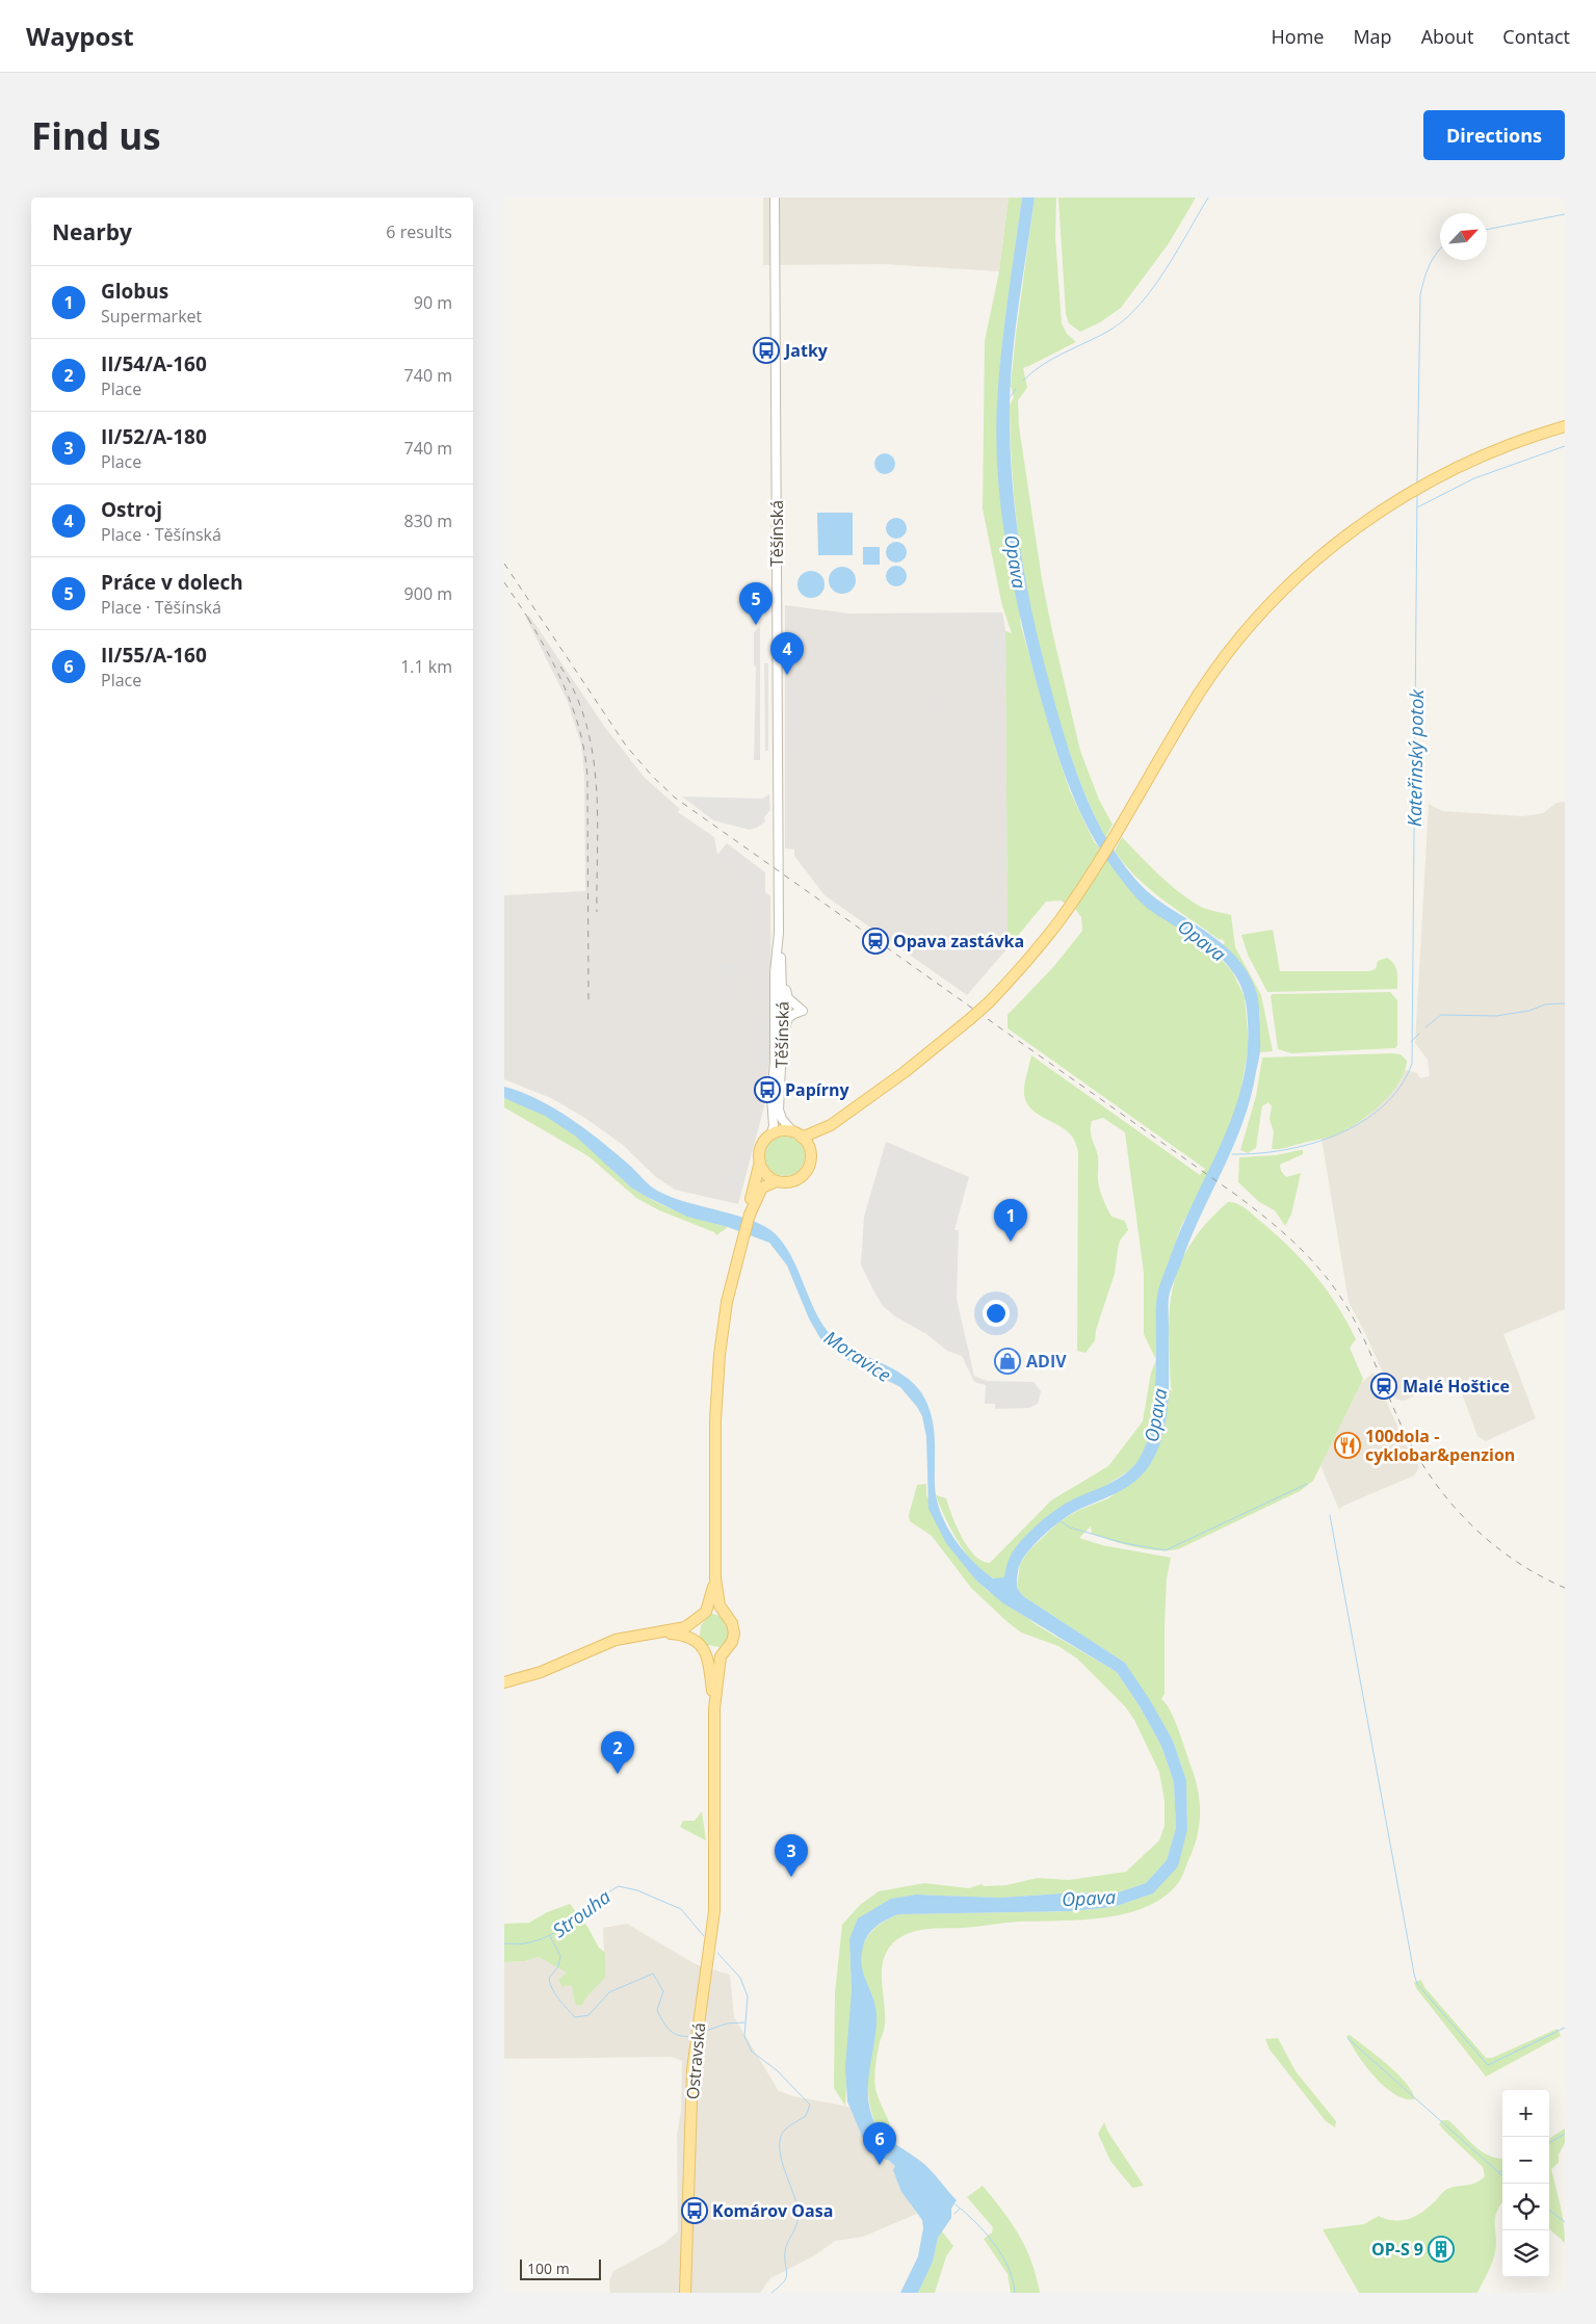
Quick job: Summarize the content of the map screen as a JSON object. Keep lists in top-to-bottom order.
{
  "streets": {
    "main road": ["Těšínská", "Ostravská"]
  },
  "water": [
    "Opava",
    "Kateřinský potok",
    "Moravice",
    "Strouha"
  ],
  "places": {
    "bus stop": ["Jatky", "Papírny", "Komárov Oasa"],
    "station": ["Opava zastávka", "Malé Hoštice"],
    "shop": ["ADIV"],
    "restaurant": ["100dola - cyklobar&penzion"],
    "building": ["OP-S 9"]
  },
  "scale_bar": "100 m",
  "north": "top right",
  "page": {
    "header": "Waypost",
    "nav": [
      "Home",
      "Map",
      "About",
      "Contact"
    ],
    "buttons": "Directions",
    "title": "Find us",
    "heading": ["Nearby", "6 results"],
    "list": [
      {
        "mark": "1",
        "name": "Globus",
        "note": "Supermarket",
        "value": "90 m"
      },
      {
        "mark": "2",
        "name": "II/54/A-160",
        "note": "Place",
        "value": "740 m"
      },
      {
        "mark": "3",
        "name": "II/52/A-180",
        "note": "Place",
        "value": "740 m"
      },
      {
        "mark": "4",
        "name": "Ostroj",
        "note": "Place · Těšínská",
        "value": "830 m"
      },
      {
        "mark": "5",
        "name": "Práce v dolech",
        "note": "Place · Těšínská",
        "value": "900 m"
      },
      {
        "mark": "6",
        "name": "II/55/A-160",
        "note": "Place",
        "value": "1.1 km"
      }
    ],
    "pins": [
      "5",
      "4",
      "1",
      "2",
      "3",
      "6"
    ],
    "map_buttons": ["+", "−"],
    "scale": "100 m"
  }
}
